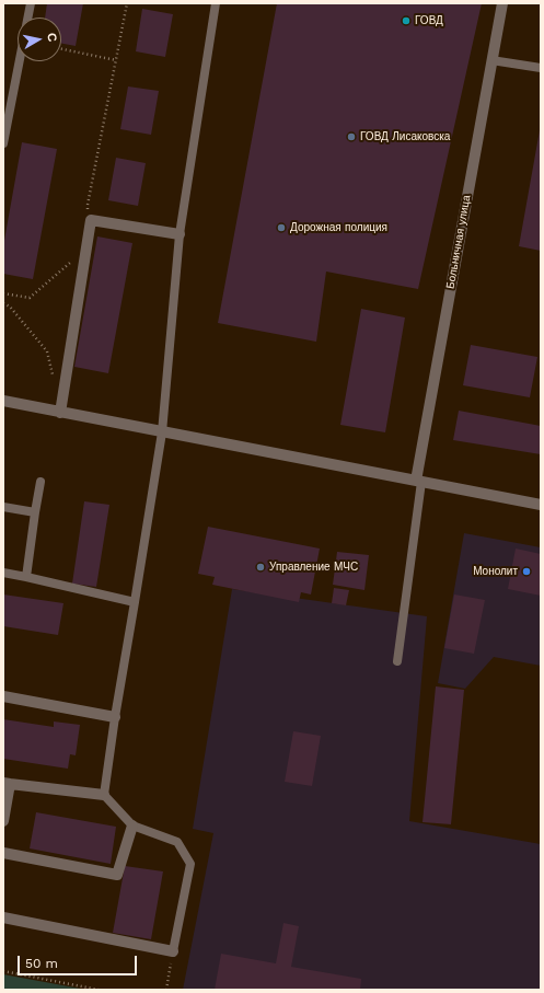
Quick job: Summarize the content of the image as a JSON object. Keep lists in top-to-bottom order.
{
  "streets": {
    "street": ["Больничная улица"]
  },
  "places": [
    "ГОВД",
    "ГОВД Лисаковска",
    "Дорожная полиция",
    "Управление МЧС",
    "Монолит"
  ],
  "scale_bar": "50 m",
  "north": "right"
}
